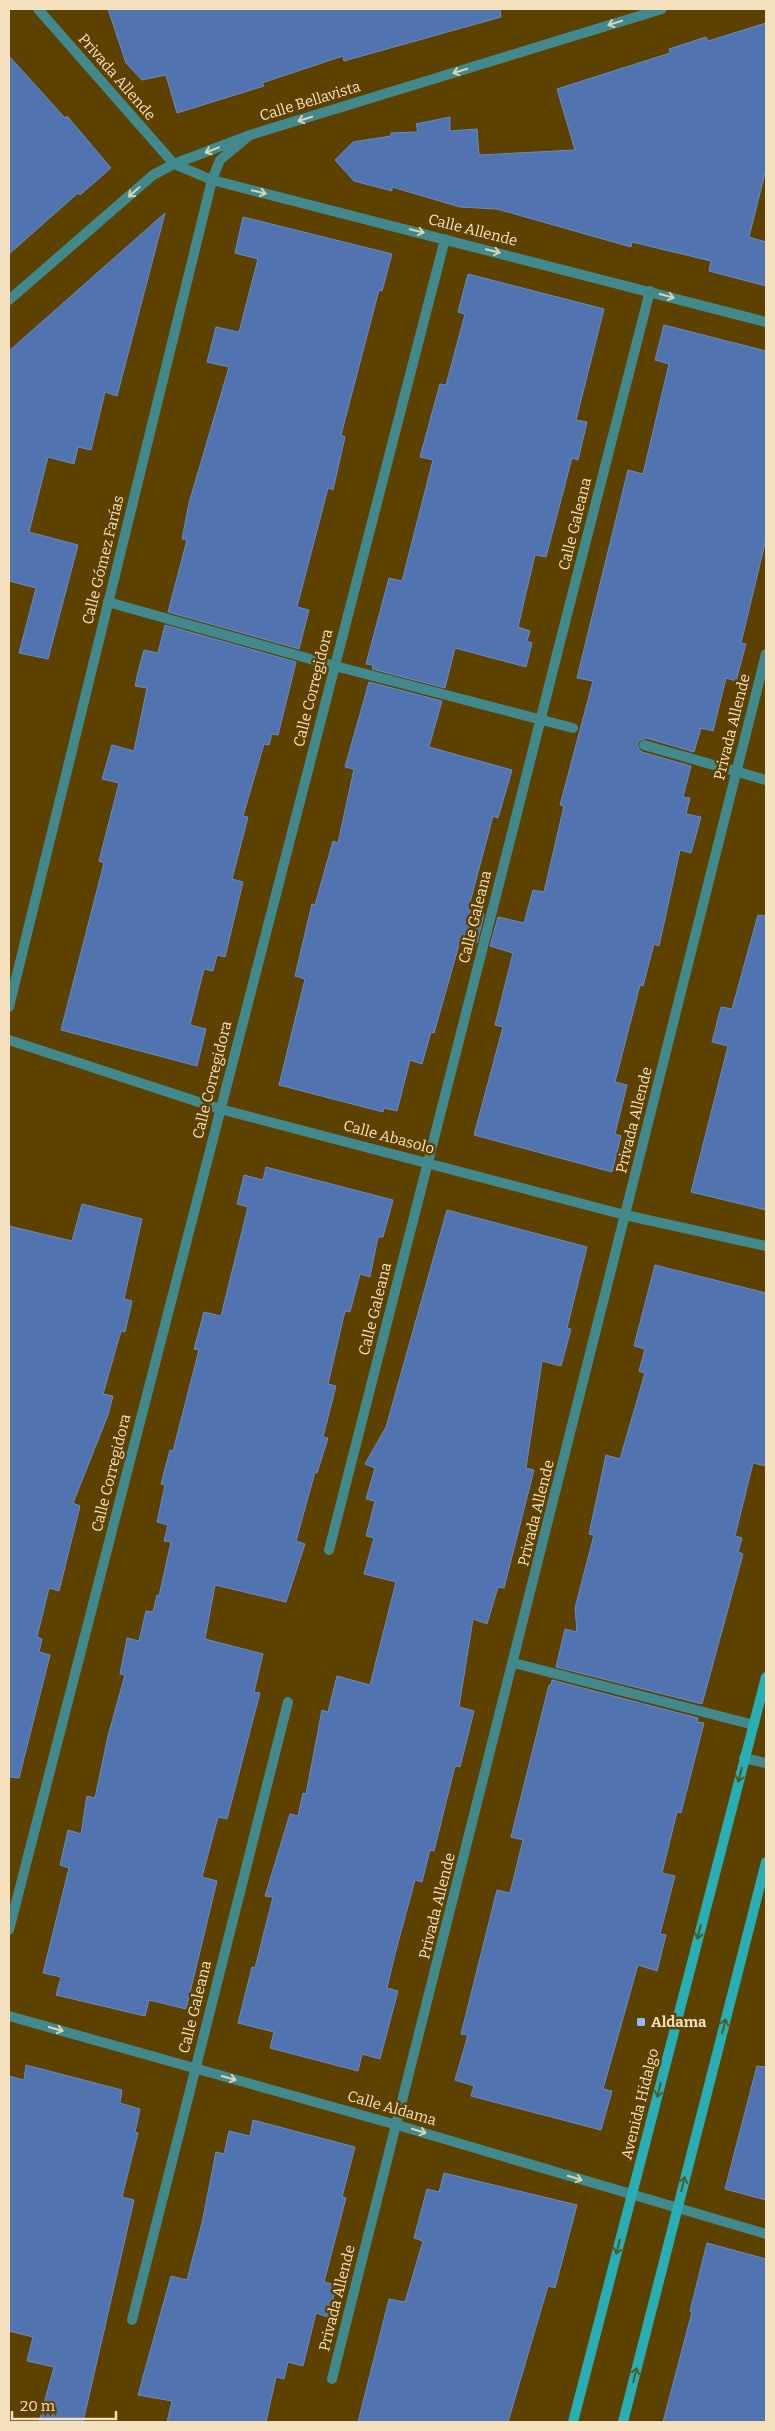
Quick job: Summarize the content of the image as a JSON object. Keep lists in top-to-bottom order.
{
  "streets": {
    "main road": ["Avenida Hidalgo"],
    "street": [
      "Privada Allende",
      "Calle Bellavista",
      "Calle Allende",
      "Calle Galeana",
      "Calle Gómez Farías",
      "Calle Corregidora",
      "Calle Abasolo",
      "Calle Aldama"
    ]
  },
  "crossings": [
    ["Privada Allende", "Calle Bellavista"],
    ["Privada Allende", "Calle Allende"],
    ["Privada Allende", "Calle Abasolo"],
    ["Privada Allende", "Calle Aldama"],
    ["Calle Bellavista", "Calle Allende"],
    ["Calle Bellavista", "Calle Gómez Farías"],
    ["Calle Allende", "Calle Galeana"],
    ["Calle Allende", "Calle Gómez Farías"],
    ["Calle Allende", "Calle Corregidora"],
    ["Calle Galeana", "Calle Abasolo"],
    ["Calle Galeana", "Calle Aldama"],
    ["Calle Corregidora", "Calle Abasolo"],
    ["Avenida Hidalgo", "Calle Aldama"]
  ],
  "one_way": ["Calle Bellavista", "Calle Allende", "Calle Aldama"],
  "places": {
    "transit": ["Aldama"]
  },
  "scale_bar": "20 m"
}
